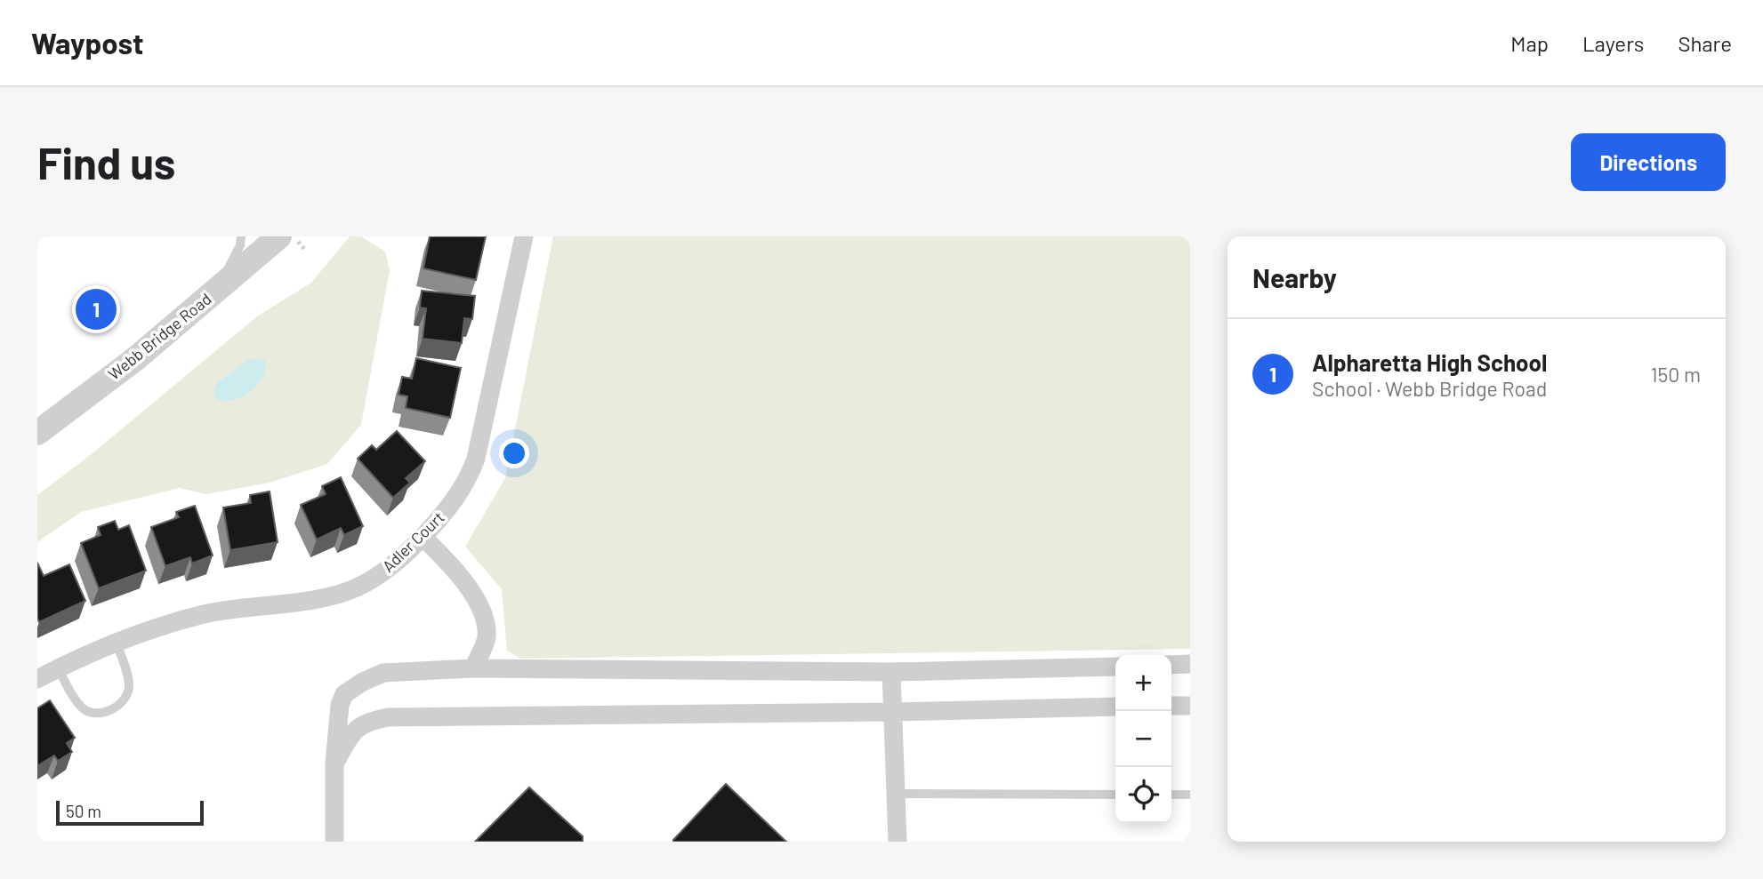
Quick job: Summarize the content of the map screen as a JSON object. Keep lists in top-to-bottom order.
{
  "streets": {
    "street": ["Webb Bridge Road", "Adler Court"]
  },
  "scale_bar": "50 m",
  "page": {
    "header": "Waypost",
    "nav": ["Map", "Layers", "Share"],
    "buttons": "Directions",
    "title": "Find us",
    "heading": "Nearby",
    "pins": "1",
    "list": [
      {
        "mark": "1",
        "name": "Alpharetta High School",
        "note": "School · Webb Bridge Road",
        "value": "150 m"
      }
    ],
    "map_buttons": ["+", "−"],
    "scale": "50 m"
  }
}
